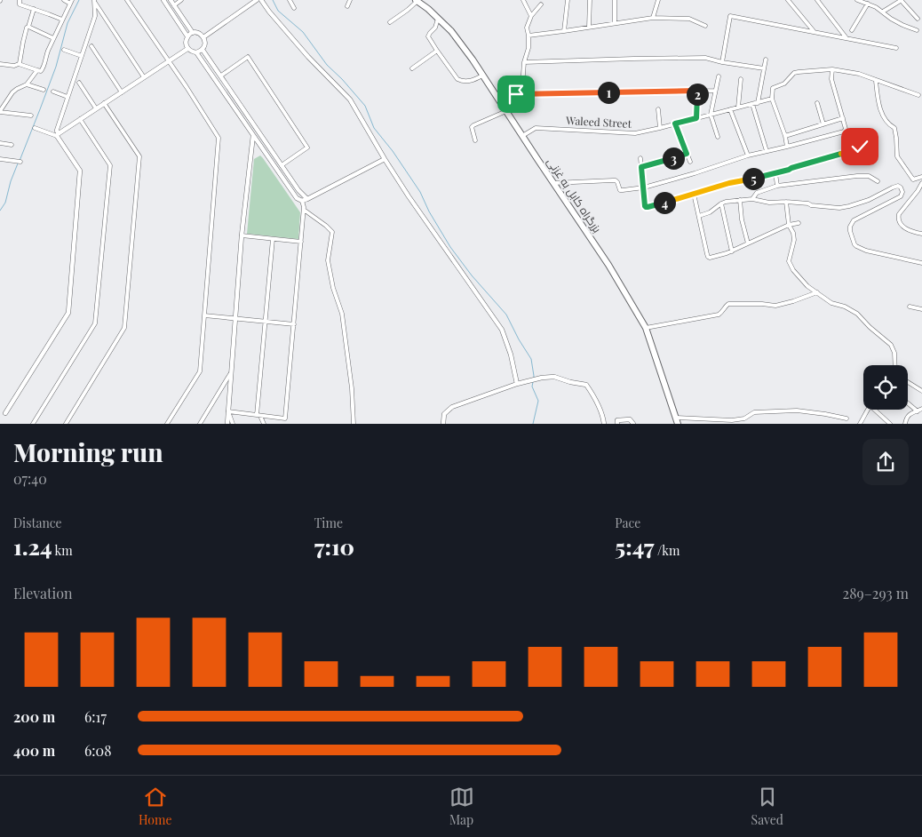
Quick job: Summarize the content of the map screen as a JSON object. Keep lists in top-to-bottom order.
{
  "streets": {
    "highway": ["بزرگراه کابل به غزنی"],
    "street": ["Waleed Street"]
  },
  "crossings": [
    ["Waleed Street", "بزرگراه کابل به غزنی"]
  ],
  "page": {
    "pins": [
      "1",
      "2",
      "3",
      "5",
      "4"
    ],
    "heading": ["Morning run", "07:40"],
    "stats": [
      ["Distance", "1.24 km"],
      ["Time", "7:10"],
      ["Pace", "5:47 /km"]
    ],
    "chart": ["Elevation", "289–293 m"],
    "list": [
      {
        "name": "200 m",
        "note": "6:17"
      },
      {
        "name": "400 m",
        "note": "6:08"
      }
    ],
    "tabs": ["Home", "Map", "Saved"]
  }
}
